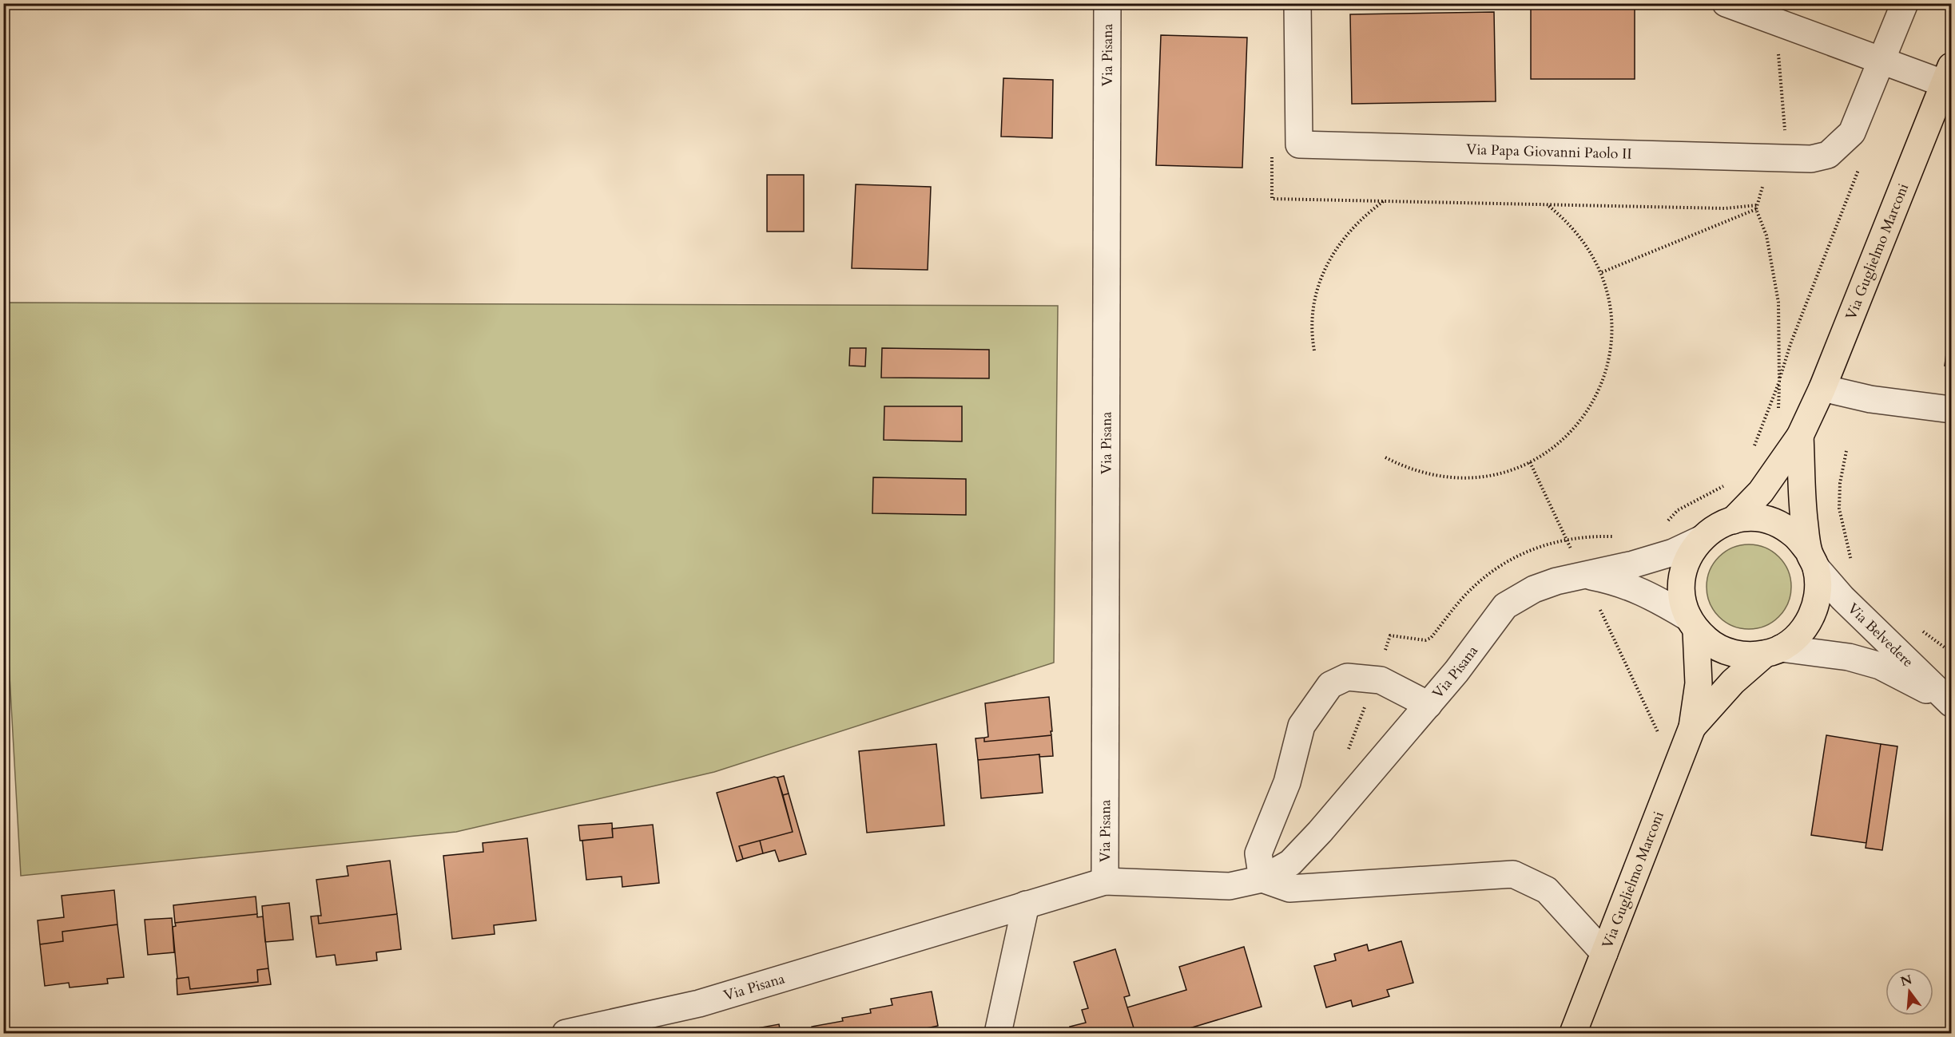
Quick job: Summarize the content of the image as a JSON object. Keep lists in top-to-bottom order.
{
  "streets": {
    "main road": ["Via Guglielmo Marconi"],
    "street": ["Via Pisana", "Via Papa Giovanni Paolo II", "Via Belvedere"]
  },
  "crossings": [
    ["Via Pisana", "Via Guglielmo Marconi"],
    ["Via Pisana", "Via Belvedere"],
    ["Via Guglielmo Marconi", "Via Belvedere"]
  ],
  "north": "top"
}
